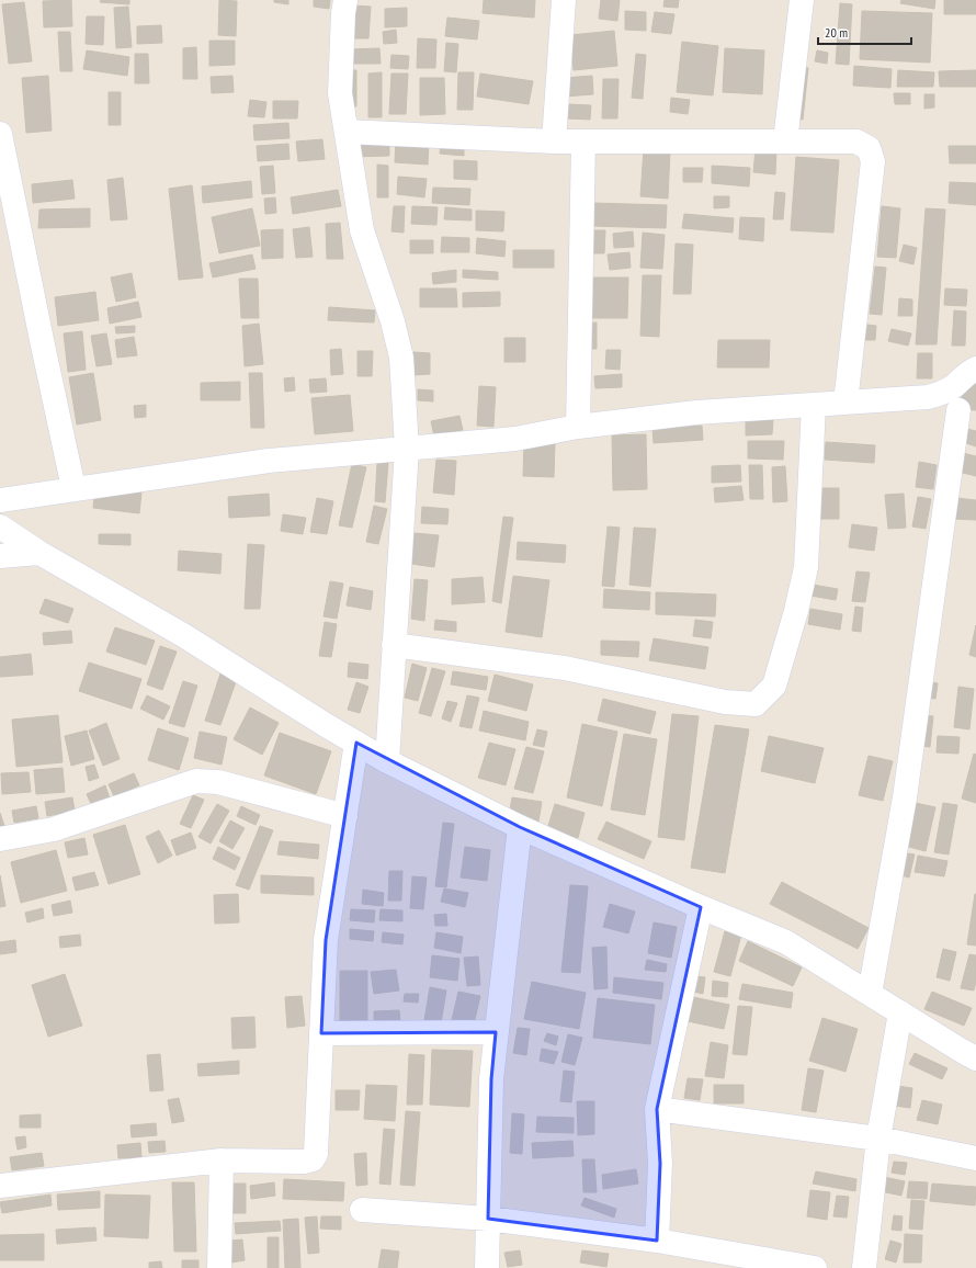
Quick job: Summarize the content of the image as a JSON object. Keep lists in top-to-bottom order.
{
  "scale_bar": "20 m"
}
